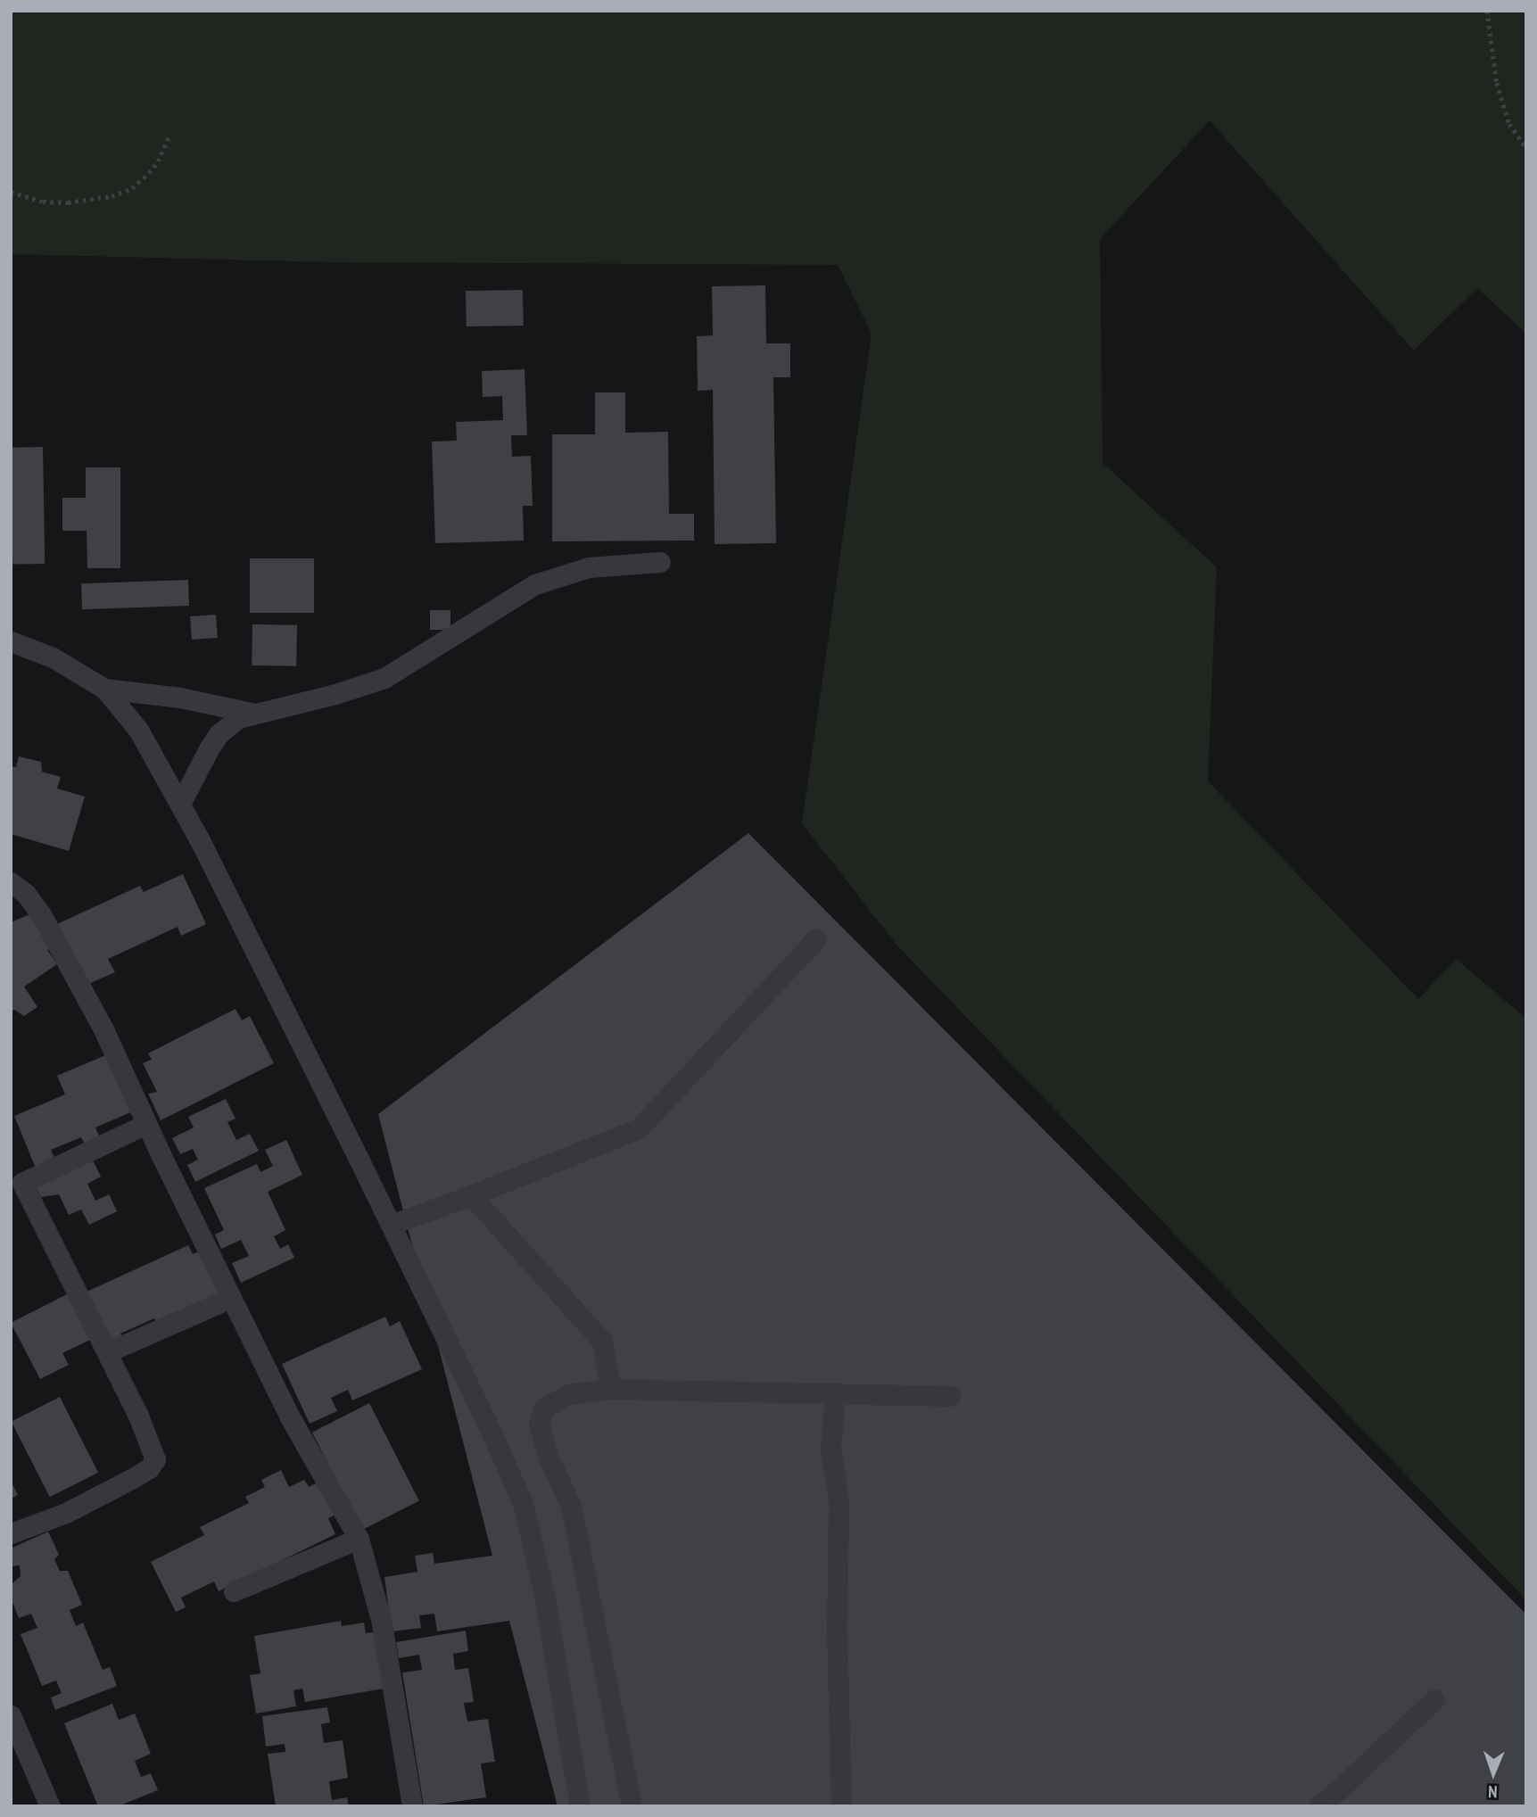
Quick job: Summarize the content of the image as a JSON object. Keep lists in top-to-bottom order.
{
  "north": "bottom"
}
